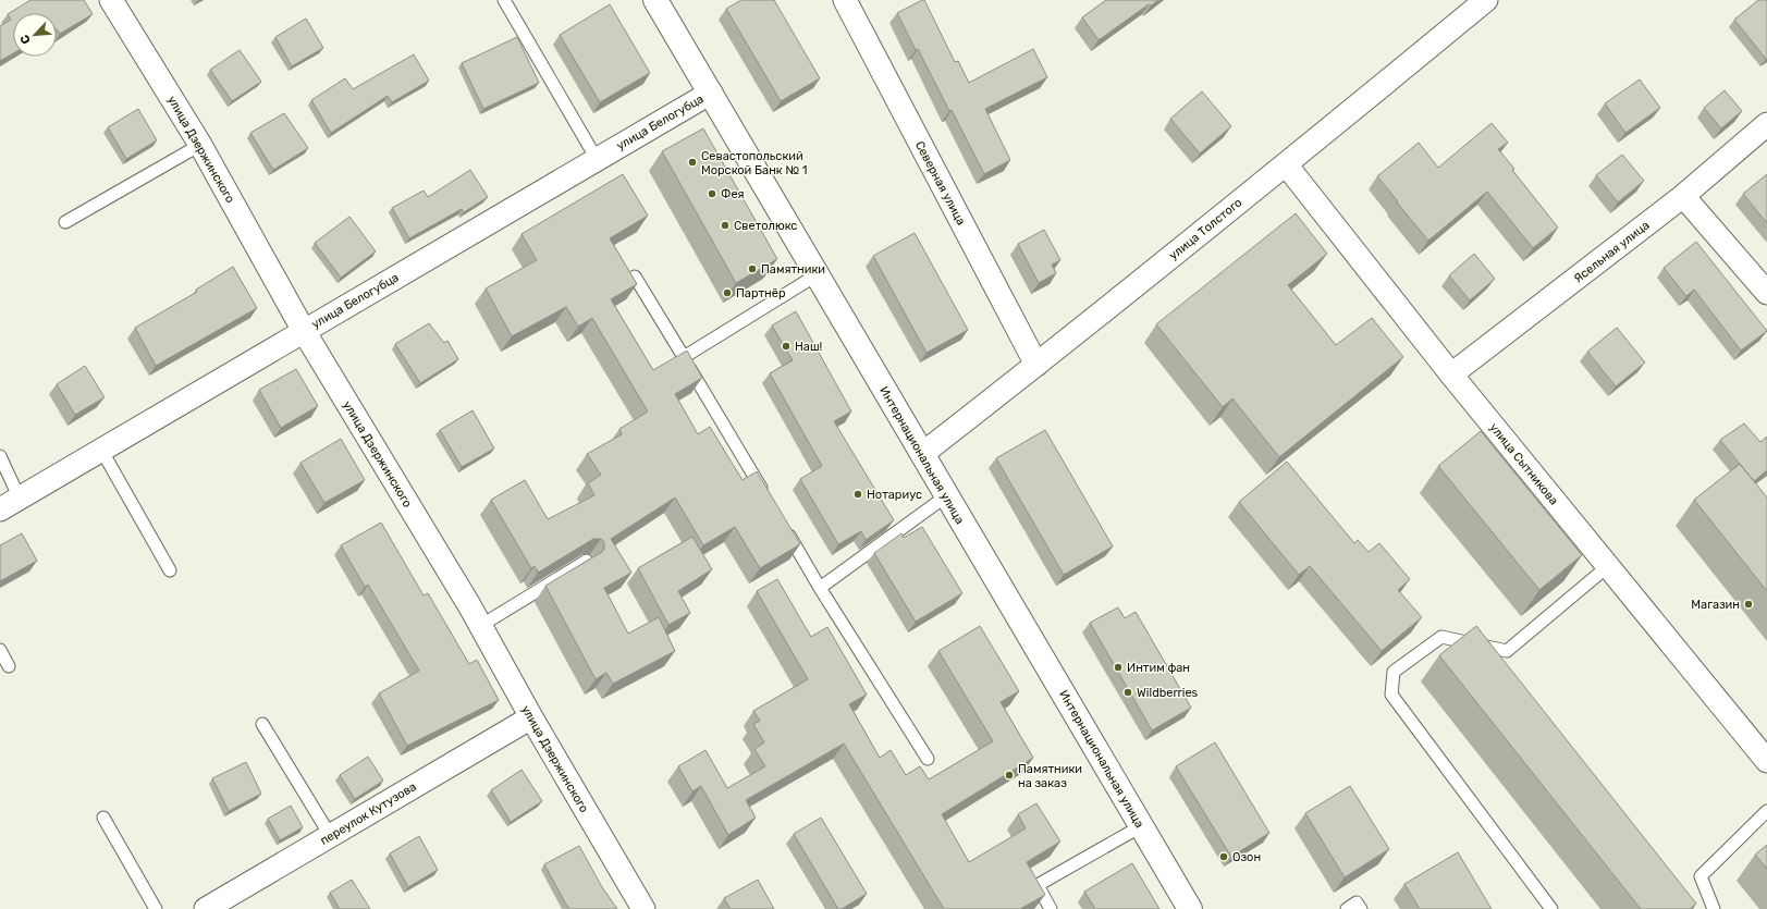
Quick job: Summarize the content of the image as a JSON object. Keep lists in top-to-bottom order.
{
  "streets": {
    "main road": ["Интернациональная улица"],
    "street": [
      "улица Белогубца",
      "улица Дзержинского",
      "Северная улица",
      "улица Толстого",
      "Ясельная улица",
      "улица Сытникова",
      "переулок Кутузова"
    ]
  },
  "crossings": [
    ["улица Белогубца", "улица Дзержинского"],
    ["улица Белогубца", "Интернациональная улица"],
    ["улица Дзержинского", "переулок Кутузова"],
    ["Северная улица", "улица Толстого"],
    ["улица Толстого", "Интернациональная улица"],
    ["улица Толстого", "улица Сытникова"],
    ["Ясельная улица", "улица Сытникова"]
  ],
  "places": [
    "Севастопольский Морской Банк № 1",
    "Фея",
    "Светолюкс",
    "Памятники",
    "Партнёр",
    "Наш!",
    "Нотариус",
    "Магазин",
    "Интим фан",
    "Wildberries",
    "Памятники на заказ",
    "Озон"
  ],
  "north": "bottom left"
}
